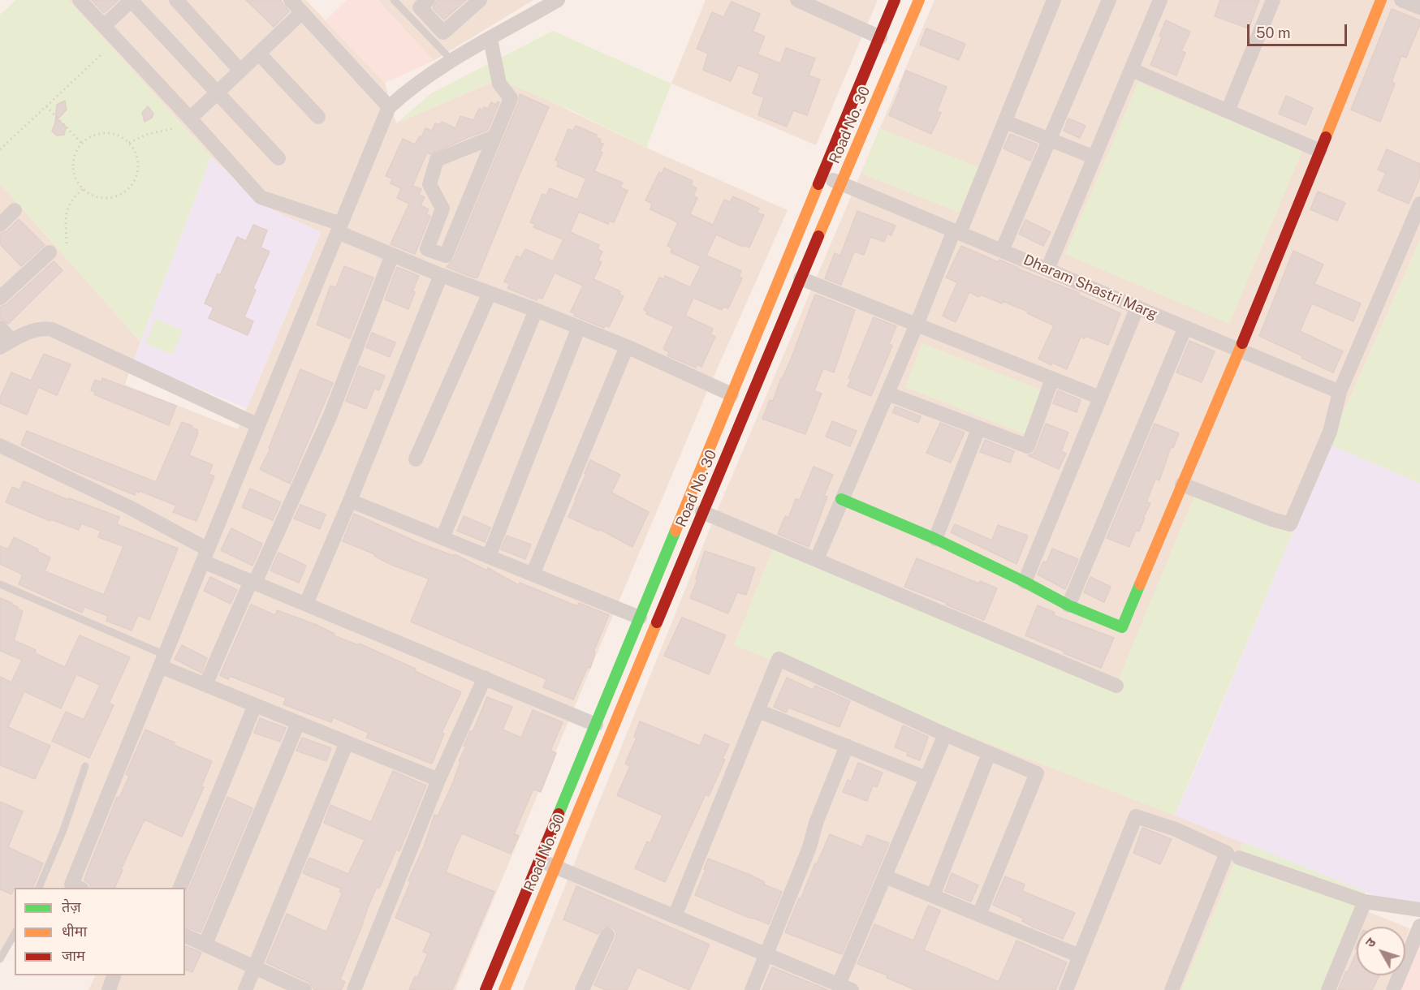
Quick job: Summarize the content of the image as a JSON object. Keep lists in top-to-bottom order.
{
  "streets": {
    "street": ["Road No. 30", "Dharam Shastri Marg"]
  },
  "crossings": [
    ["Road No. 30", "Dharam Shastri Marg"]
  ],
  "legend": ["तेज़", "धीमा", "जाम"],
  "scale_bar": "50 m",
  "north": "top left"
}
